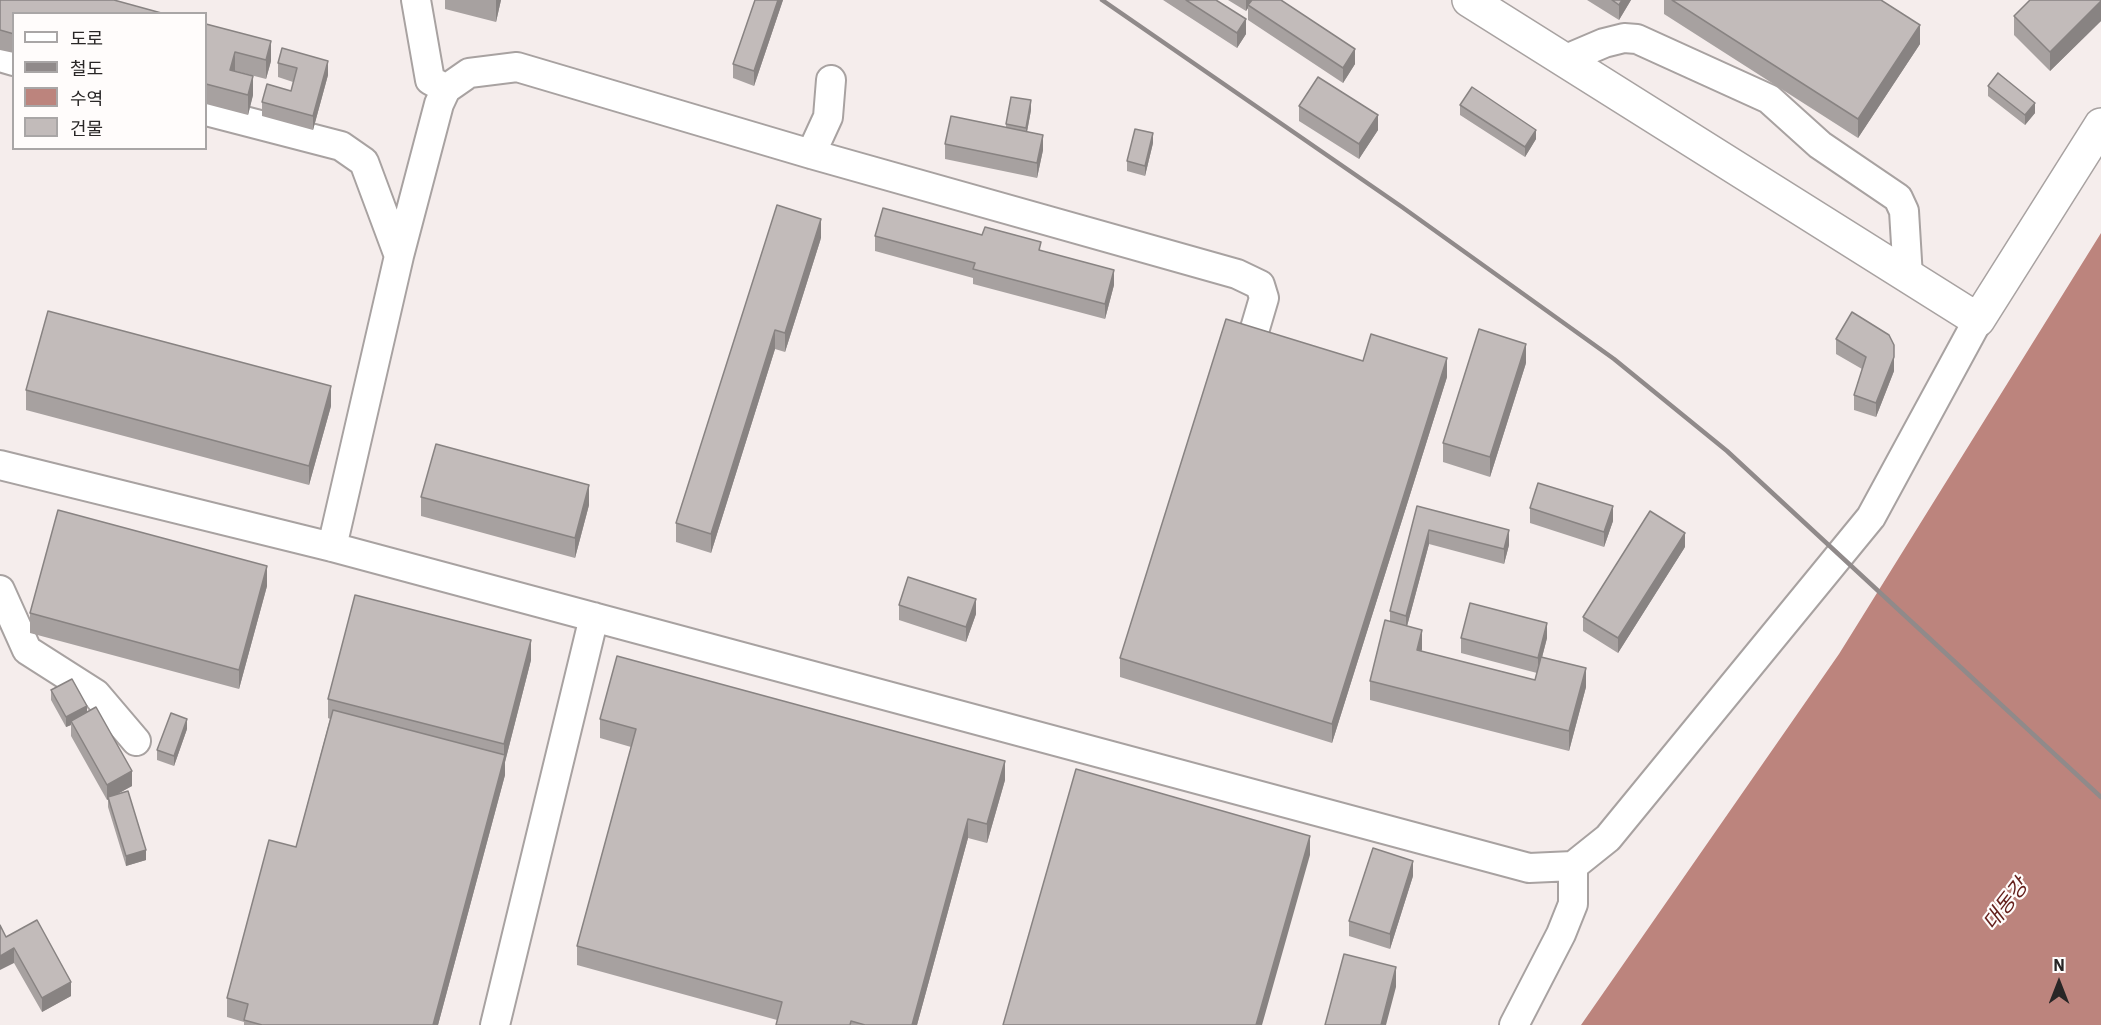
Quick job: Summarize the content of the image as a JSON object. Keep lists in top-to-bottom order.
{
  "water": ["대동강"],
  "legend": [
    "도로",
    "철도",
    "수역",
    "건물"
  ],
  "north": "top"
}
